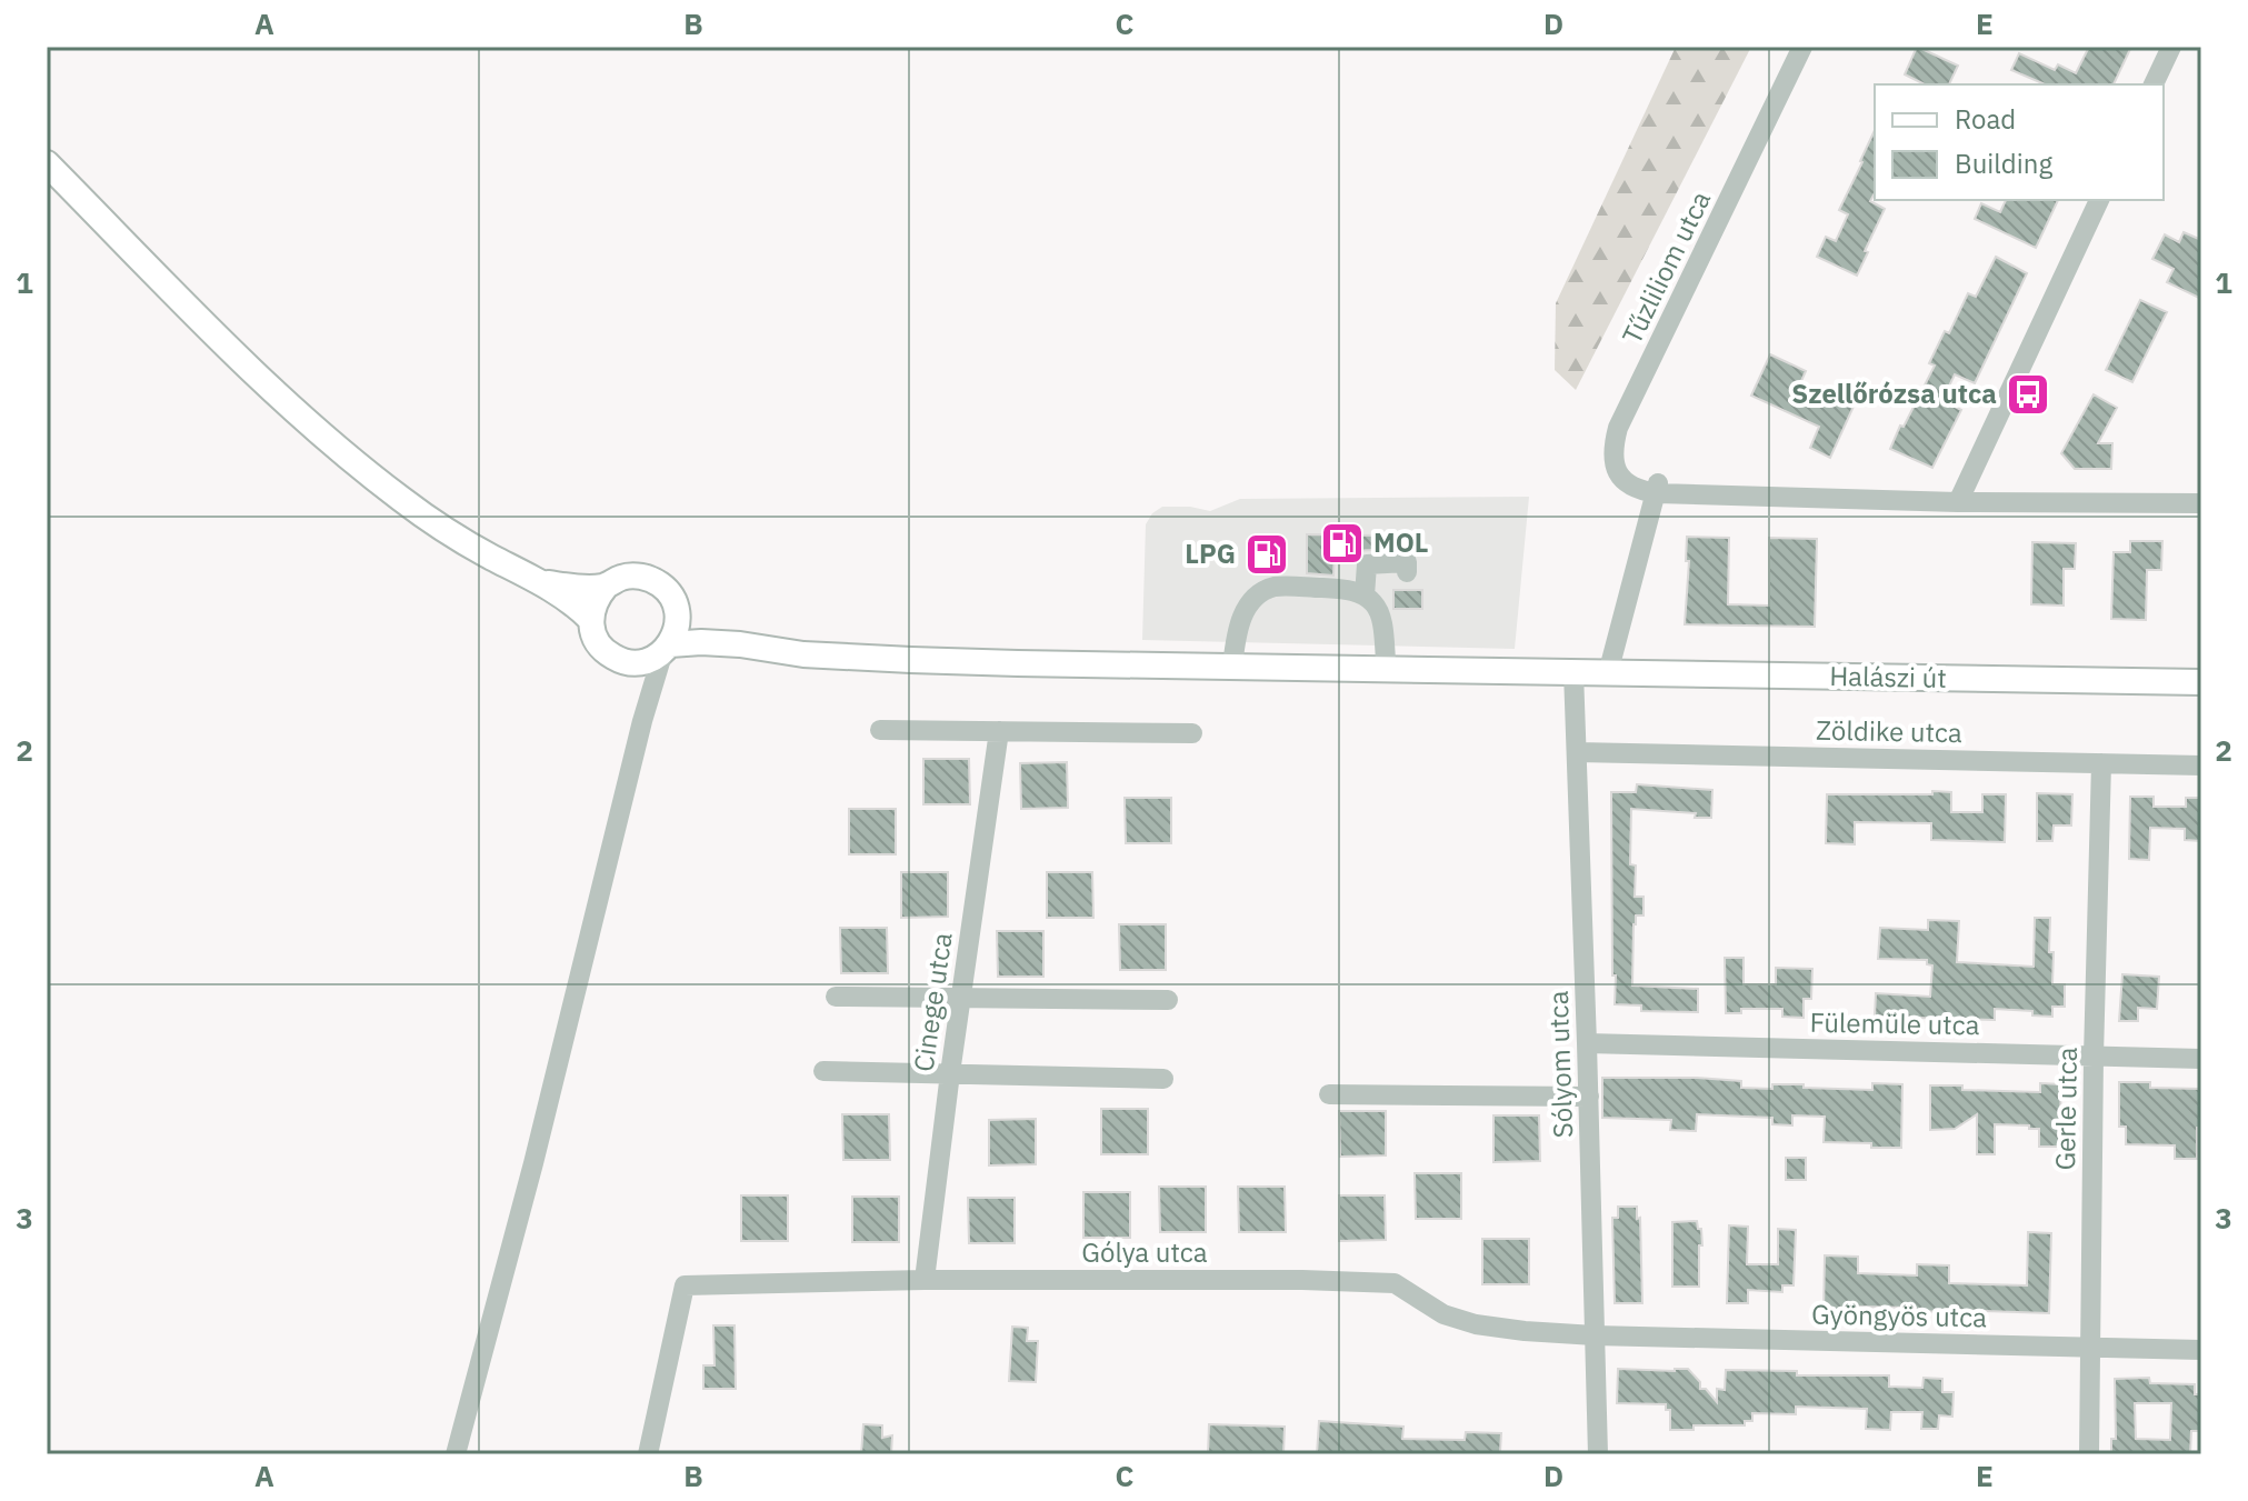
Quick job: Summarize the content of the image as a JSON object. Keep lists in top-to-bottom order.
{
  "streets": {
    "main road": ["Halászi út"],
    "street": [
      "Tűzliliom utca",
      "Zöldike utca",
      "Cinege utca",
      "Fülemüle utca",
      "Sólyom utca",
      "Gerle utca",
      "Gólya utca",
      "Gyöngyös utca"
    ]
  },
  "crossings": [
    ["Halászi út", "Sólyom utca"],
    ["Zöldike utca", "Sólyom utca"],
    ["Zöldike utca", "Gerle utca"],
    ["Cinege utca", "Gólya utca"],
    ["Fülemüle utca", "Sólyom utca"],
    ["Fülemüle utca", "Gerle utca"],
    ["Sólyom utca", "Gólya utca"],
    ["Sólyom utca", "Gyöngyös utca"],
    ["Gerle utca", "Gyöngyös utca"],
    ["Gólya utca", "Gyöngyös utca"]
  ],
  "places": {
    "bus stop": ["Szellőrózsa utca"],
    "fuel station": ["MOL", "LPG"]
  },
  "legend": ["Road", "Building"],
  "grid": {
    "columns": [
      "A",
      "B",
      "C",
      "D",
      "E"
    ],
    "rows": ["1", "2", "3"]
  }
}
